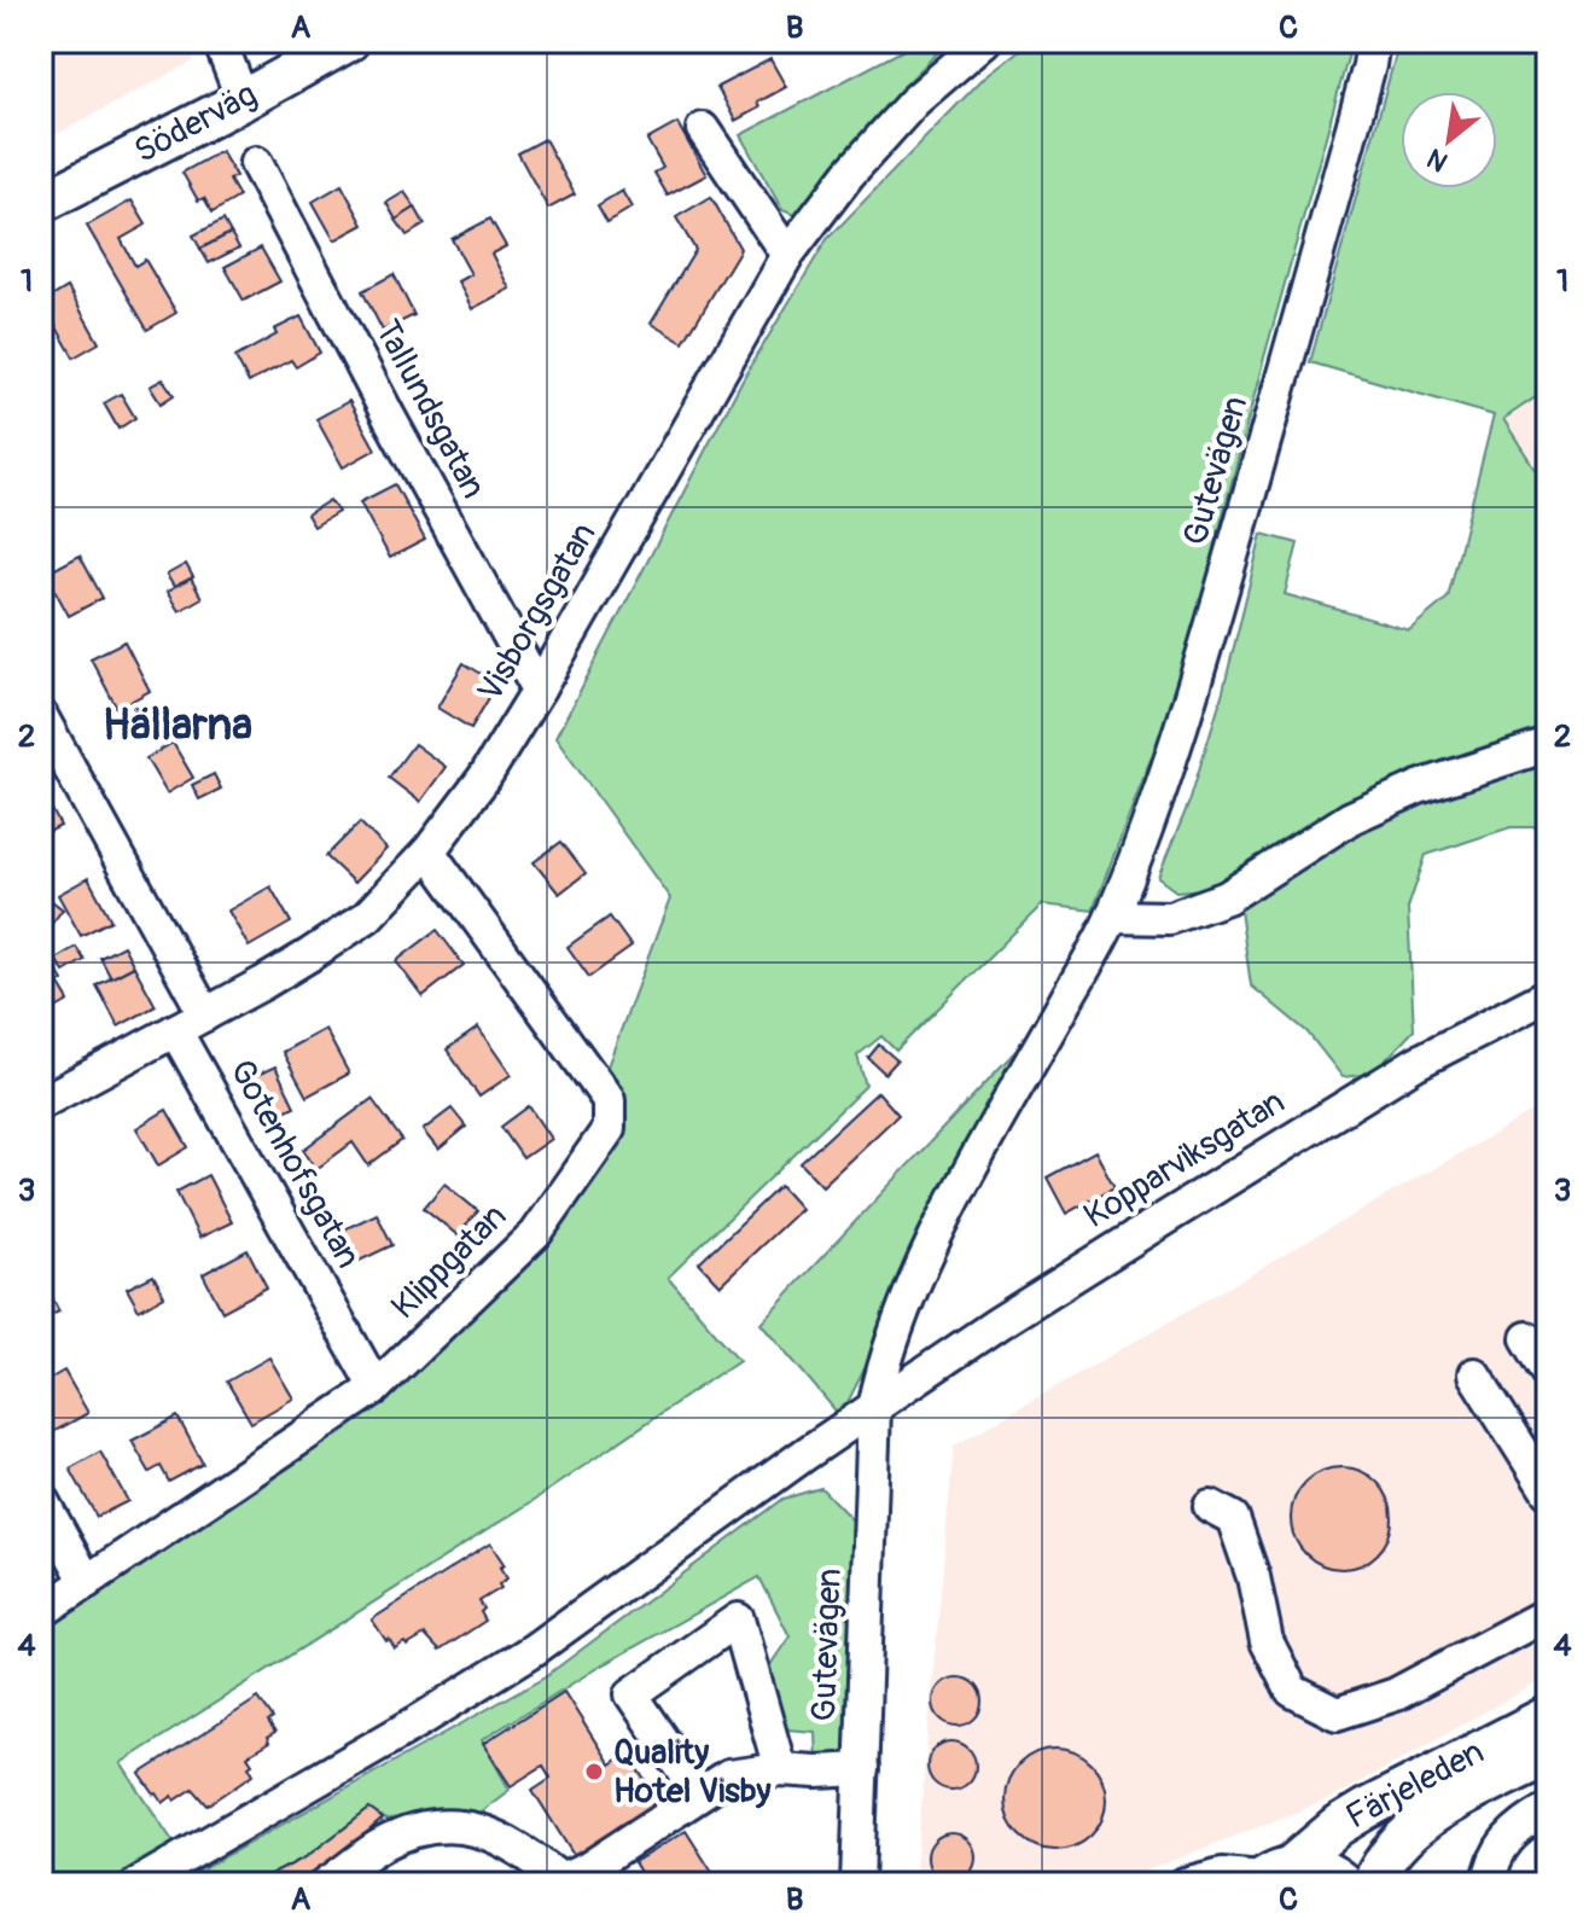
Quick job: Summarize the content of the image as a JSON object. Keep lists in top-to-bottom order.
{
  "streets": {
    "main road": ["Söderväg", "Färjeleden"],
    "street": [
      "Tallundsgatan",
      "Gutevägen",
      "Visborgsgatan",
      "Kopparviksgatan",
      "Gotenhofsgatan",
      "Klippgatan"
    ]
  },
  "crossings": [
    ["Tallundsgatan", "Visborgsgatan"],
    ["Gutevägen", "Kopparviksgatan"],
    ["Visborgsgatan", "Gotenhofsgatan"],
    ["Visborgsgatan", "Klippgatan"],
    ["Gotenhofsgatan", "Klippgatan"]
  ],
  "districts": ["Hällarna"],
  "places": ["Quality Hotel Visby"],
  "north": "bottom left",
  "grid": {
    "columns": ["A", "B", "C"],
    "rows": [
      "1",
      "2",
      "3",
      "4"
    ]
  }
}
